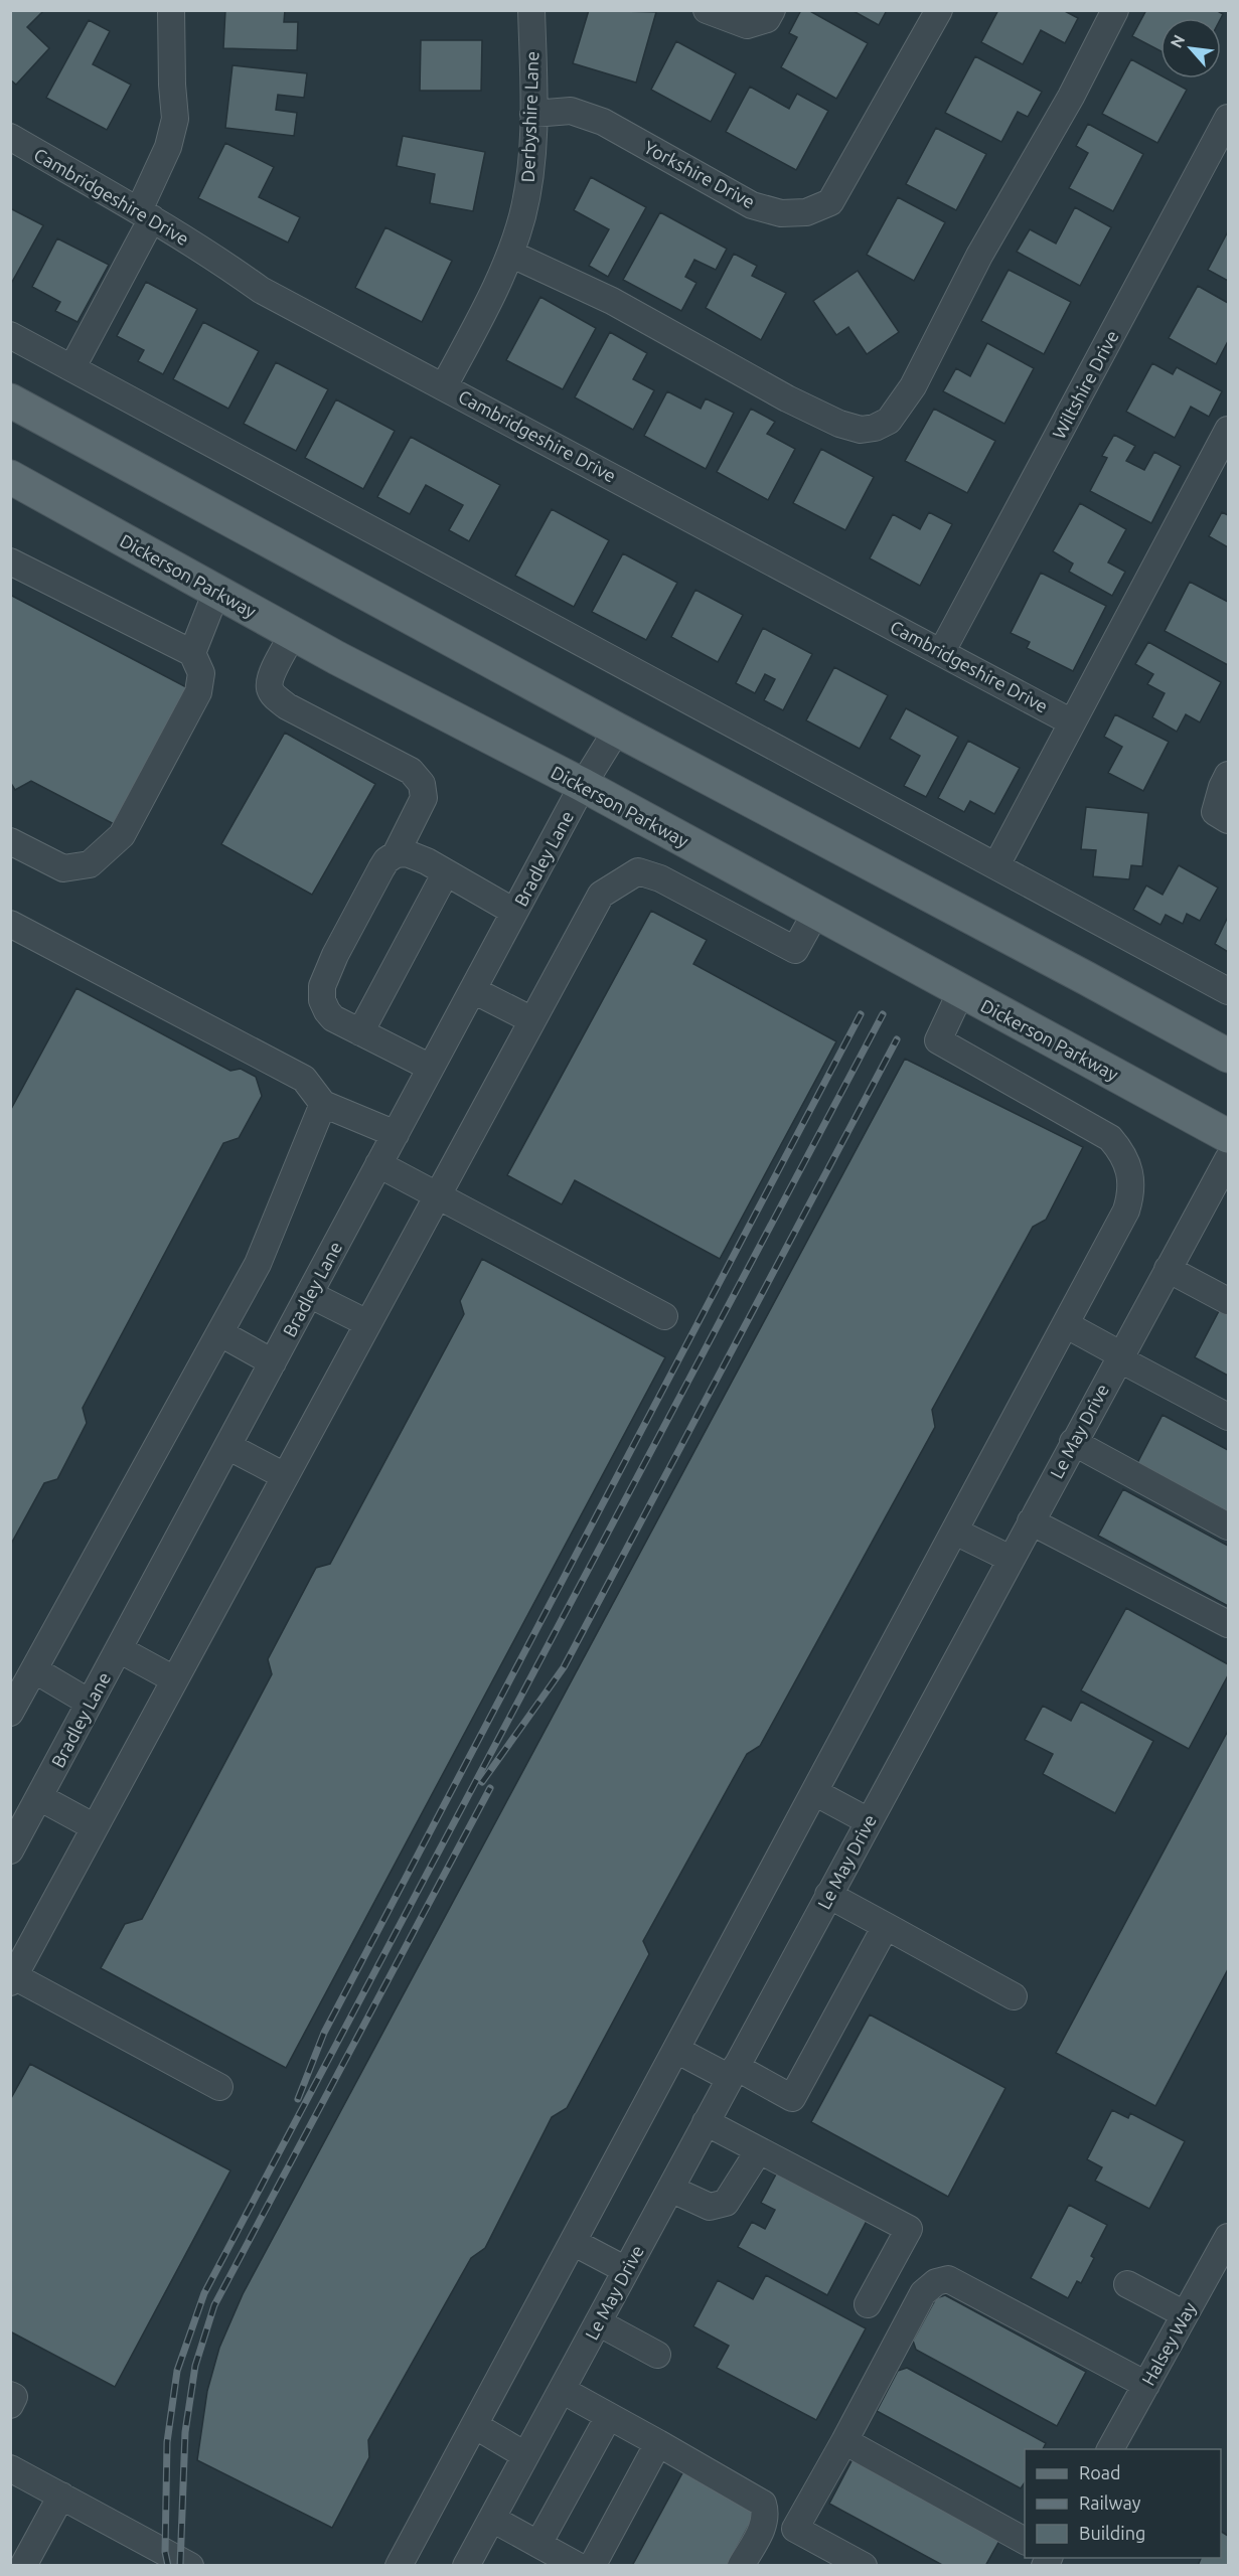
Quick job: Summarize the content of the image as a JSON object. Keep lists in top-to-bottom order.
{
  "streets": {
    "main road": ["Dickerson Parkway"],
    "street": [
      "Derbyshire Lane",
      "Yorkshire Drive",
      "Cambridgeshire Drive",
      "Wiltshire Drive",
      "Bradley Lane",
      "Le May Drive",
      "Halsey Way"
    ]
  },
  "crossings": [
    ["Derbyshire Lane", "Yorkshire Drive"],
    ["Derbyshire Lane", "Cambridgeshire Drive"],
    ["Cambridgeshire Drive", "Wiltshire Drive"],
    ["Dickerson Parkway", "Bradley Lane"]
  ],
  "legend": ["Road", "Railway", "Building"],
  "north": "top left"
}
